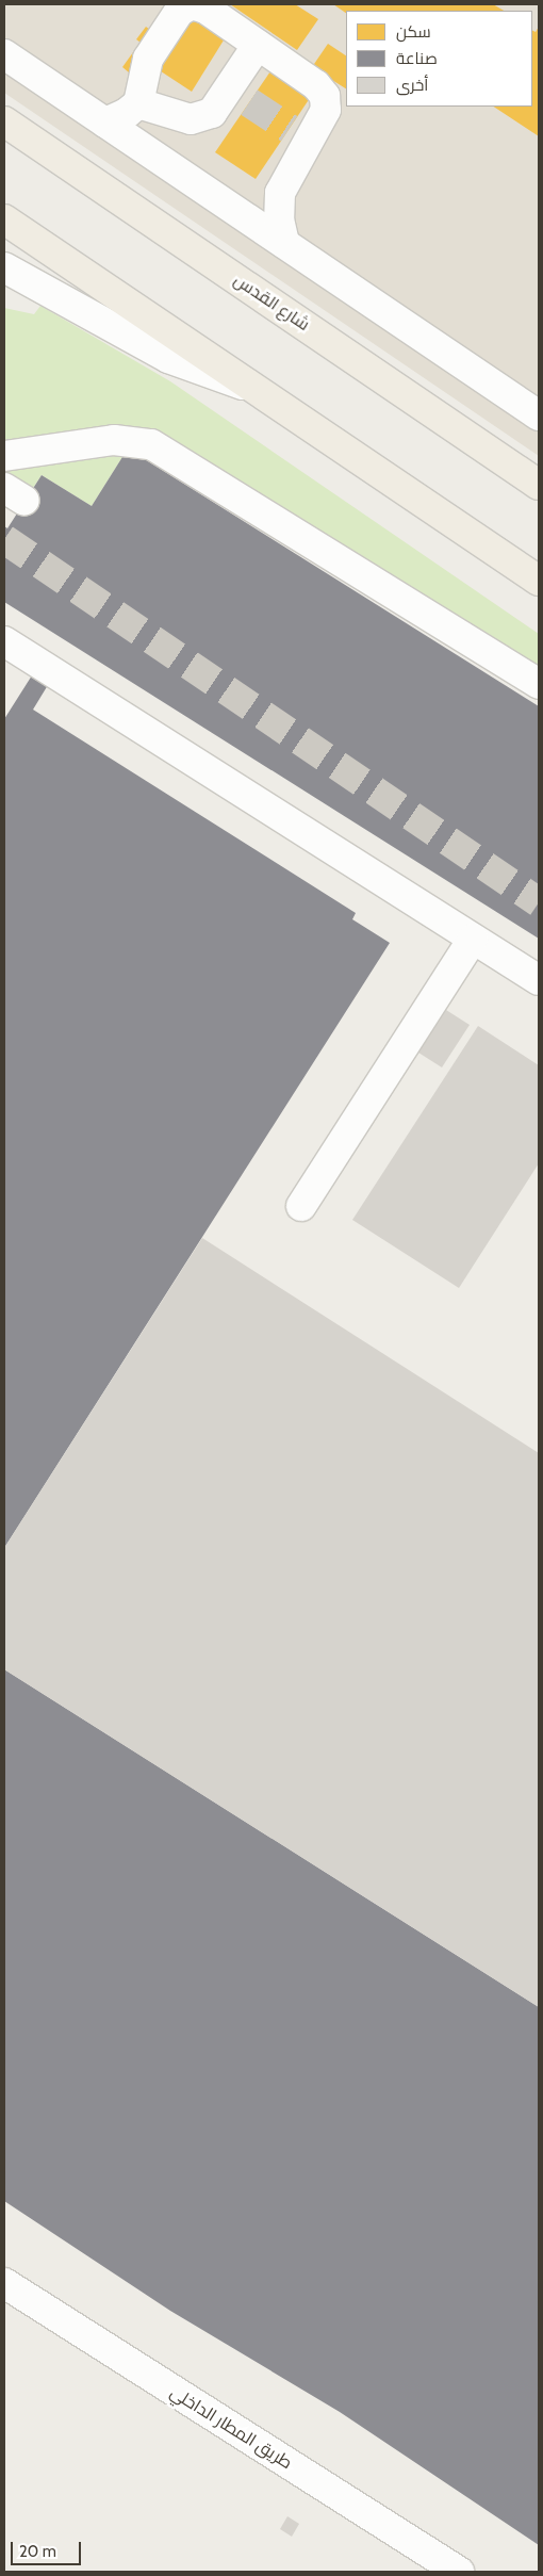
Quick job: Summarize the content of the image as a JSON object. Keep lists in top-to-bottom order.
{
  "streets": {
    "main road": ["شارع القدس"],
    "street": ["طريق المطار الداخلي"]
  },
  "legend": ["سكن", "صناعة", "أخرى"],
  "scale_bar": "20 m"
}
